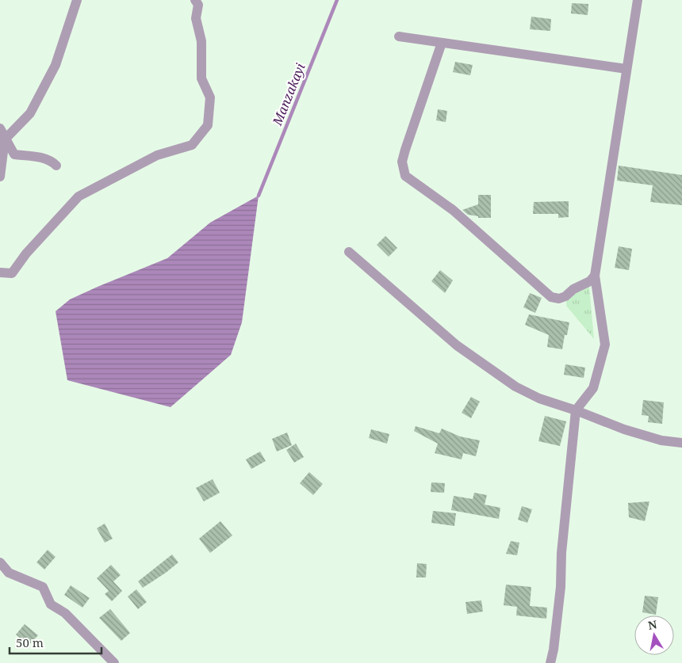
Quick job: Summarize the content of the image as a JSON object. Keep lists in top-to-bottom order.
{
  "water": ["Manzakayi"],
  "scale_bar": "50 m",
  "north": "top"
}
